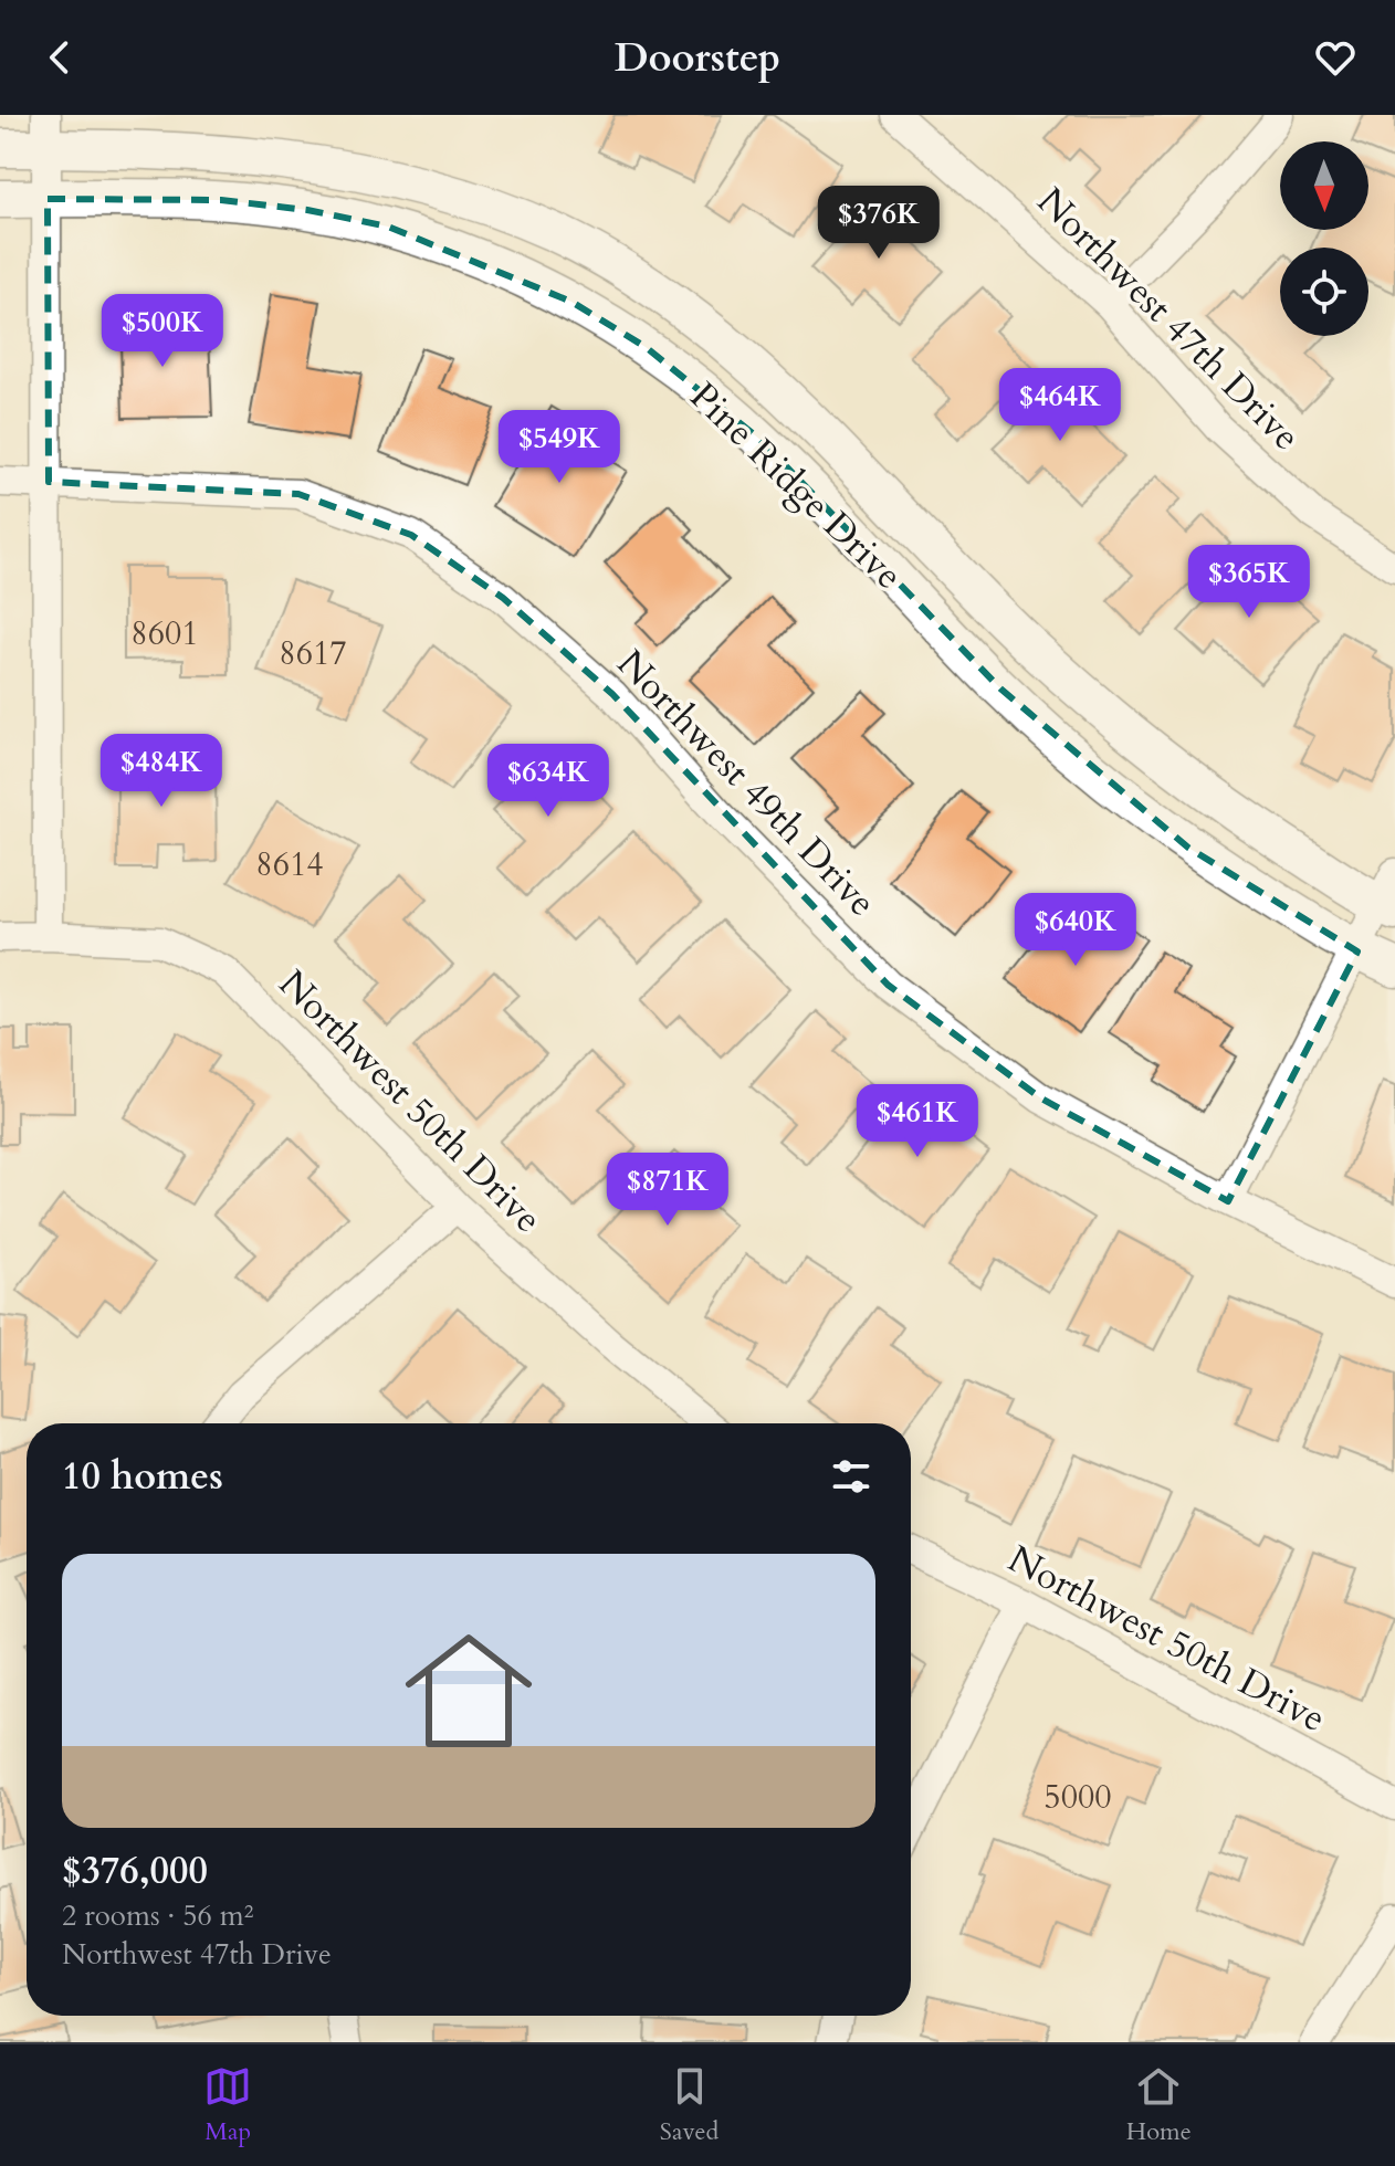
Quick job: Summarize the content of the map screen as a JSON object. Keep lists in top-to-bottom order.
{
  "streets": {
    "street": [
      "Northwest 47th Drive",
      "Pine Ridge Drive",
      "Northwest 49th Drive",
      "Northwest 50th Drive"
    ]
  },
  "house_numbers": [
    "8601",
    "8617",
    "8614",
    "5000"
  ],
  "north": "bottom",
  "page": {
    "header": "Doorstep",
    "price": [
      "$376K",
      "$500K",
      "$464K",
      "$549K",
      "$365K",
      "$484K",
      "$634K",
      "$640K",
      "$461K",
      "$871K"
    ],
    "heading": "10 homes",
    "list": [
      {
        "name": "$376,000",
        "note": "2 rooms · 56 m² · Northwest 47th Drive"
      }
    ],
    "tabs": ["Map", "Saved", "Home"]
  }
}
